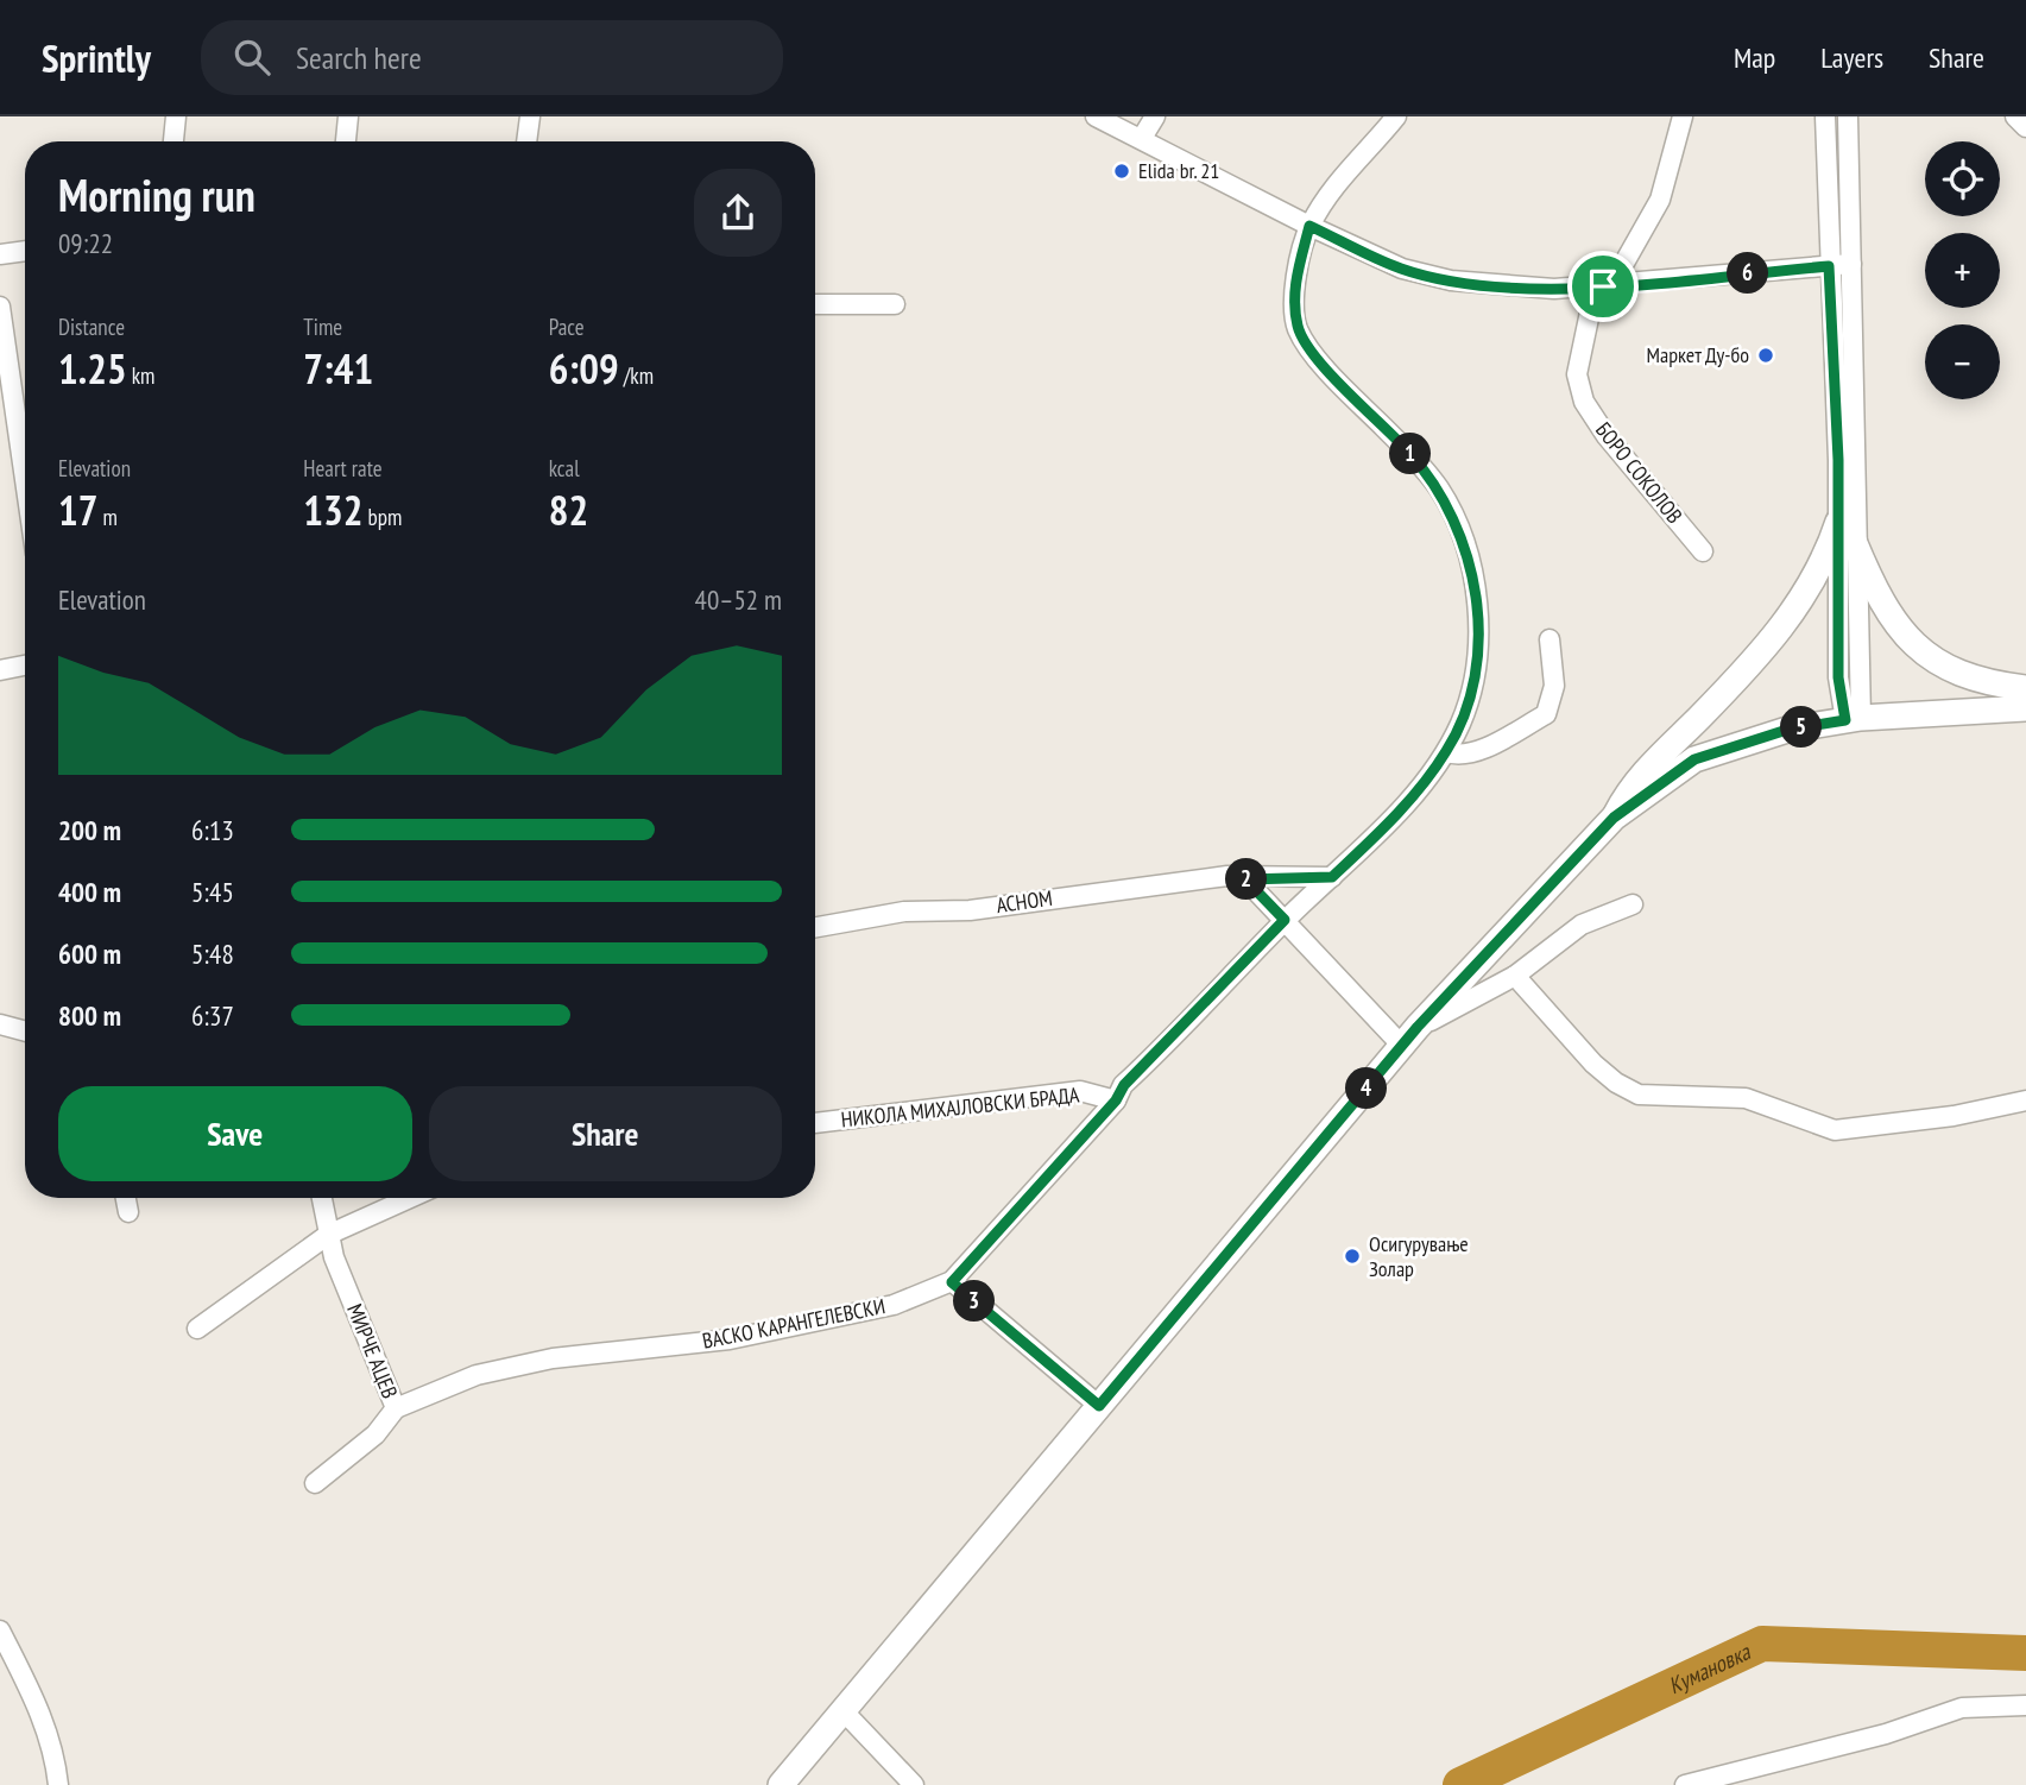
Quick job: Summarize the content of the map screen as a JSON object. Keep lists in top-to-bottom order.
{
  "streets": {
    "street": [
      "БОРО СОКОЛОВ",
      "АСНОМ",
      "НИКОЛА МИХАЈЛОВСКИ БРАДА",
      "ВАСКО КАРАНГЕЛЕВСКИ",
      "МИРЧЕ АЦЕВ"
    ]
  },
  "crossings": [
    ["НИКОЛА МИХАЈЛОВСКИ БРАДА", "ВАСКО КАРАНГЕЛЕВСКИ"],
    ["ВАСКО КАРАНГЕЛЕВСКИ", "МИРЧЕ АЦЕВ"]
  ],
  "water": ["Кумановка"],
  "places": ["Elida br. 21", "Маркет Ду-бо", "Осигурување Золар"],
  "page": {
    "header": "Sprintly",
    "search": "Search here",
    "nav": ["Map", "Layers", "Share"],
    "map_buttons": ["+", "−"],
    "heading": ["Morning run", "09:22"],
    "pins": [
      "6",
      "1",
      "5",
      "2",
      "4",
      "3"
    ],
    "stats": [
      ["Distance", "1.25 km"],
      ["Time", "7:41"],
      ["Pace", "6:09 /km"],
      ["Elevation", "17 m"],
      ["Heart rate", "132 bpm"],
      ["kcal", "82"]
    ],
    "chart": ["Elevation", "40–52 m"],
    "list": [
      {
        "name": "200 m",
        "note": "6:13"
      },
      {
        "name": "400 m",
        "note": "5:45"
      },
      {
        "name": "600 m",
        "note": "5:48"
      },
      {
        "name": "800 m",
        "note": "6:37"
      }
    ],
    "buttons": ["Save", "Share"]
  }
}
